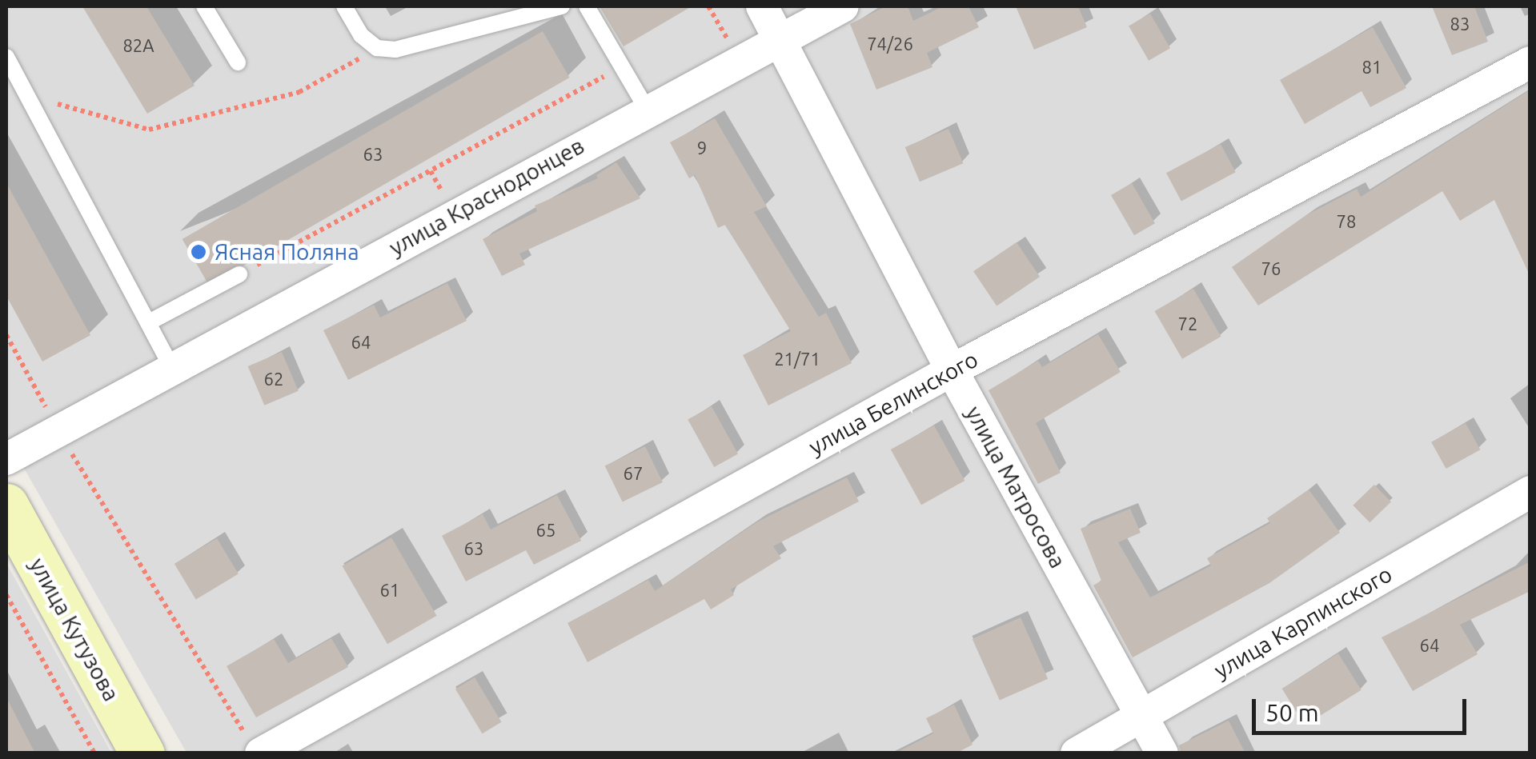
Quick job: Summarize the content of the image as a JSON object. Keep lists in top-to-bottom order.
{
  "streets": {
    "main road": ["улица Кутузова"],
    "street": [
      "улица Краснодонцев",
      "улица Белинского",
      "улица Матросова",
      "улица Карпинского"
    ]
  },
  "crossings": [
    ["улица Краснодонцев", "улица Матросова"],
    ["улица Белинского", "улица Матросова"],
    ["улица Матросова", "улица Карпинского"]
  ],
  "places": ["Ясная Поляна"],
  "house_numbers": [
    "83",
    "74/26",
    "82А",
    "81",
    "9",
    "63",
    "78",
    "76",
    "72",
    "64",
    "21/71",
    "62",
    "67",
    "65",
    "63",
    "61",
    "64"
  ],
  "scale_bar": "50 m"
}
